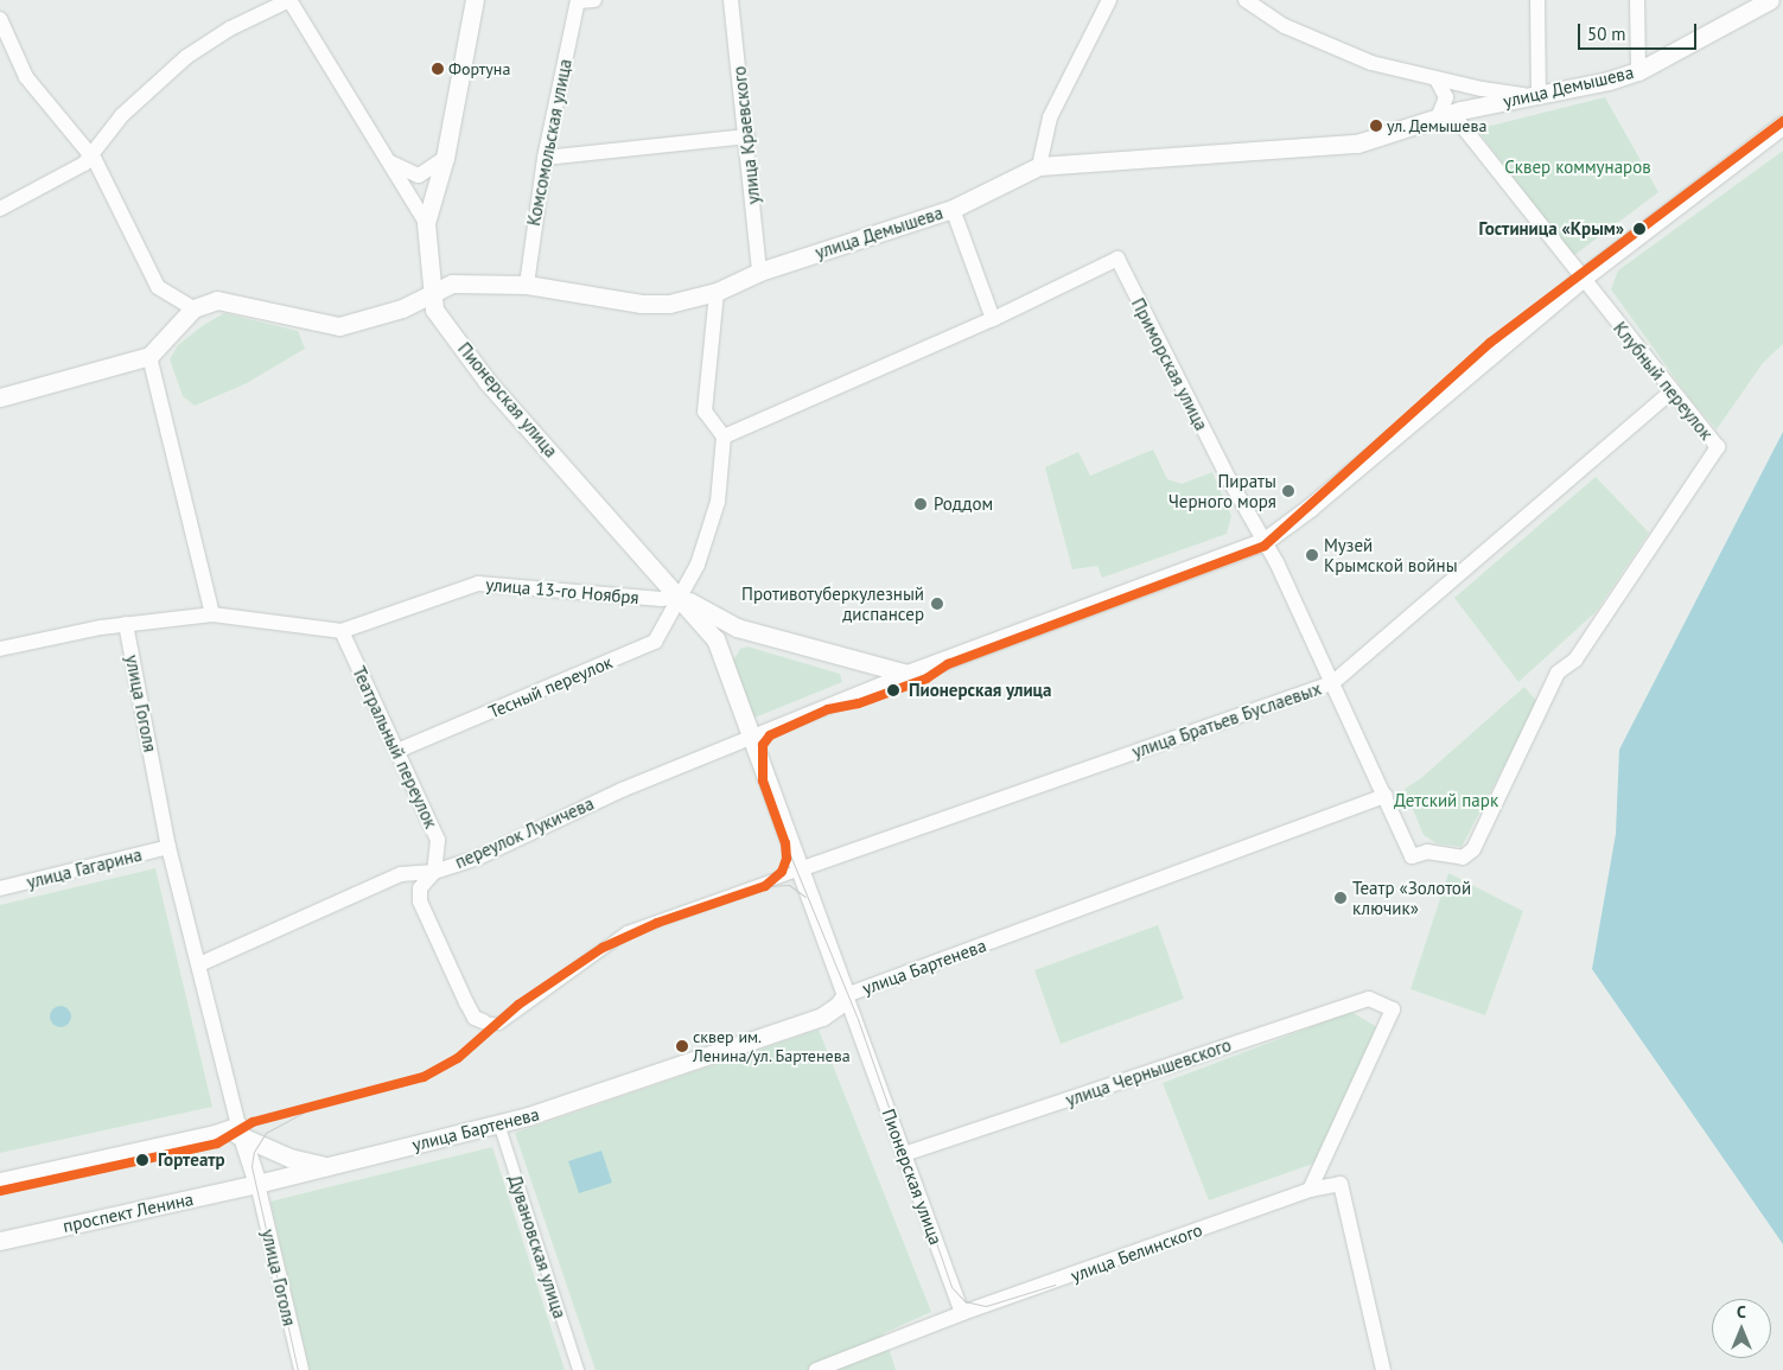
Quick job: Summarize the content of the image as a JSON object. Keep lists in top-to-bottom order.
{
  "streets": {
    "street": [
      "улица Демышева",
      "улица Краевского",
      "Комсомольская улица",
      "Приморская улица",
      "Клубный переулок",
      "Пионерская улица",
      "улица 13-го Ноября",
      "Тесный переулок",
      "улица Гоголя",
      "улица Братьев Буслаевых",
      "Театральный переулок",
      "переулок Лукичева",
      "улица Гагарина",
      "улица Бартенева",
      "улица Чернышевского",
      "проспект Ленина",
      "Дувановская улица",
      "улица Белинского"
    ]
  },
  "crossings": [
    ["улица Демышева", "улица Краевского"],
    ["улица Демышева", "Комсомольская улица"],
    ["улица Демышева", "Клубный переулок"],
    ["улица Демышева", "Пионерская улица"],
    ["Приморская улица", "Клубный переулок"],
    ["Приморская улица", "улица Братьев Буслаевых"],
    ["Приморская улица", "улица Бартенева"],
    ["Клубный переулок", "улица Братьев Буслаевых"],
    ["Пионерская улица", "улица 13-го Ноября"],
    ["Пионерская улица", "Тесный переулок"],
    ["Пионерская улица", "улица Братьев Буслаевых"],
    ["Пионерская улица", "переулок Лукичева"],
    ["Пионерская улица", "улица Бартенева"],
    ["Пионерская улица", "улица Чернышевского"],
    ["Пионерская улица", "улица Белинского"],
    ["улица 13-го Ноября", "Тесный переулок"],
    ["улица 13-го Ноября", "Театральный переулок"],
    ["Тесный переулок", "Театральный переулок"],
    ["улица Гоголя", "переулок Лукичева"],
    ["улица Гоголя", "улица Гагарина"],
    ["улица Гоголя", "улица Бартенева"],
    ["улица Гоголя", "проспект Ленина"],
    ["Театральный переулок", "переулок Лукичева"],
    ["улица Бартенева", "проспект Ленина"],
    ["улица Бартенева", "Дувановская улица"],
    ["улица Чернышевского", "улица Белинского"]
  ],
  "parks": ["Сквер коммунаров", "Детский парк"],
  "places": [
    "Фортуна",
    "ул. Демышева",
    "Гостиница «Крым»",
    "Пираты Черного моря",
    "Роддом",
    "Музей Крымской войны",
    "Противотуберкулезный диспансер",
    "Пионерская улица",
    "Театр «Золотой ключик»",
    "сквер им. Ленина/ул. Бартенева",
    "Гортеатр"
  ],
  "scale_bar": "50 m",
  "north": "top"
}
